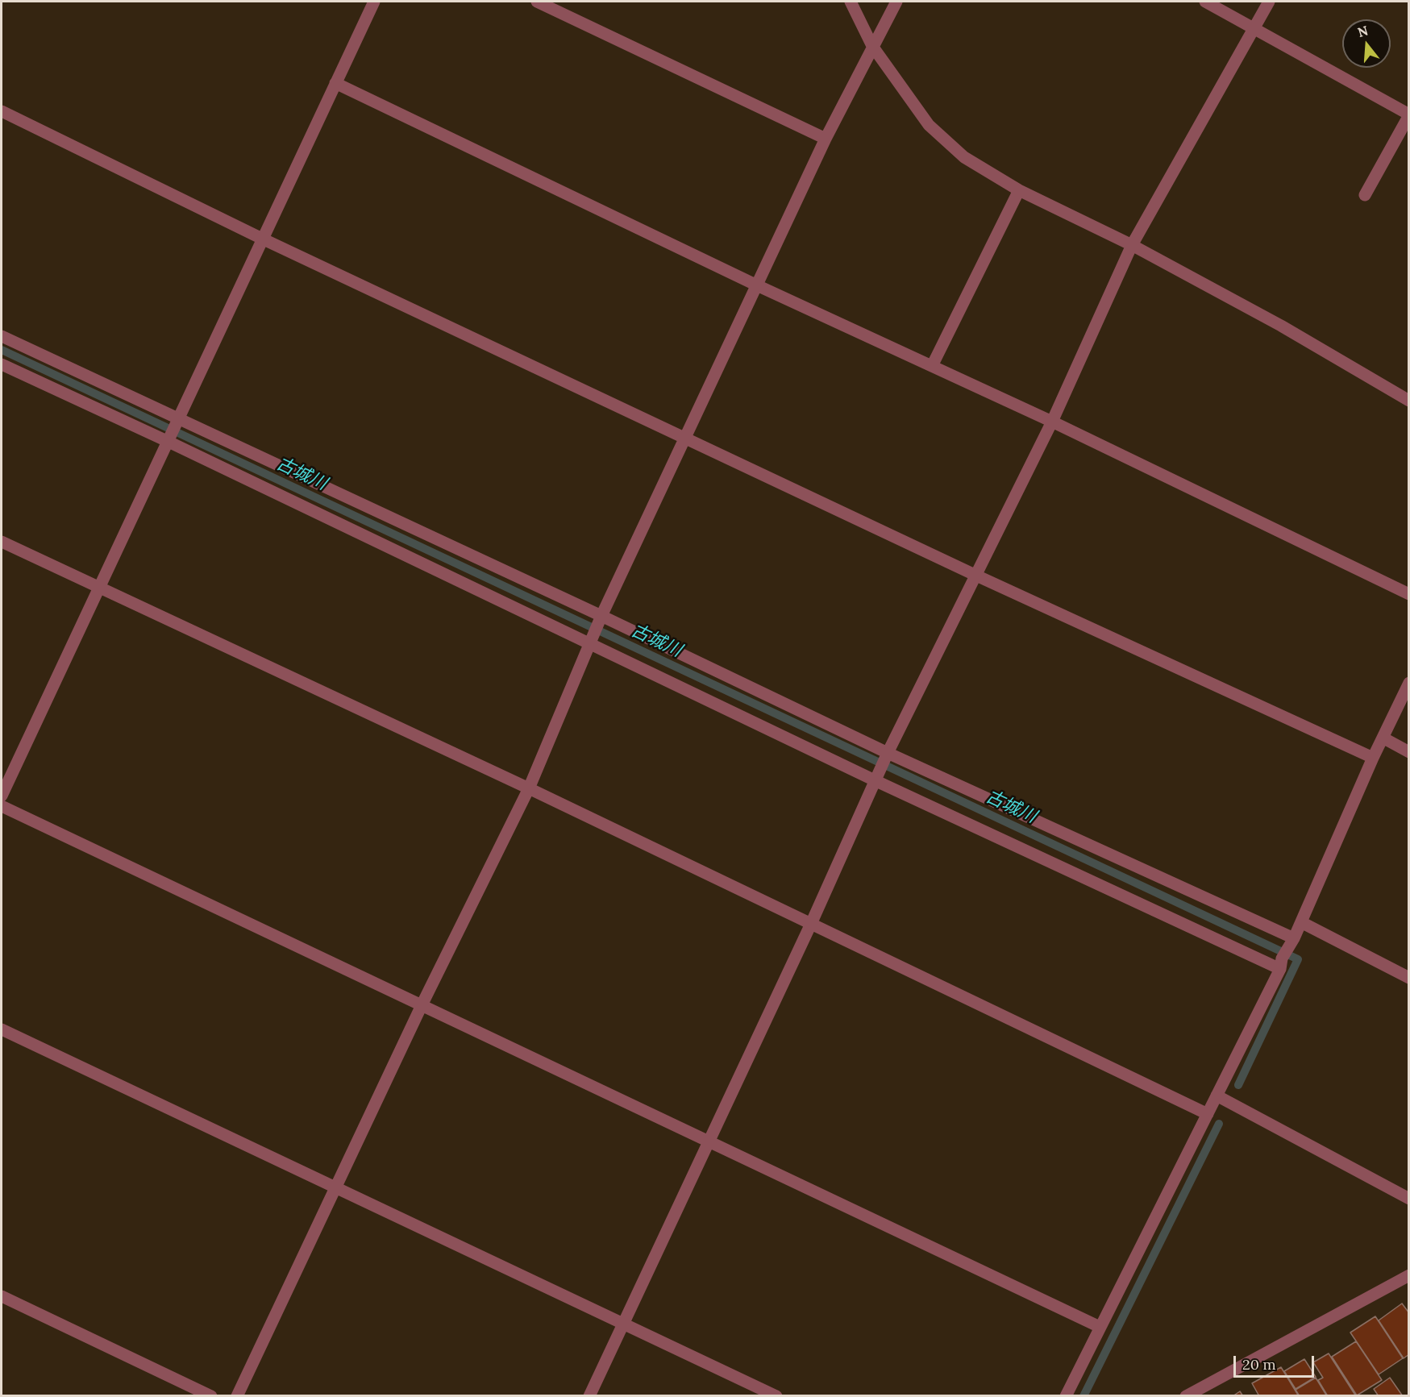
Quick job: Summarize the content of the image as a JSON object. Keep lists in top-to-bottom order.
{
  "water": ["古城川"],
  "scale_bar": "20 m",
  "north": "top"
}
